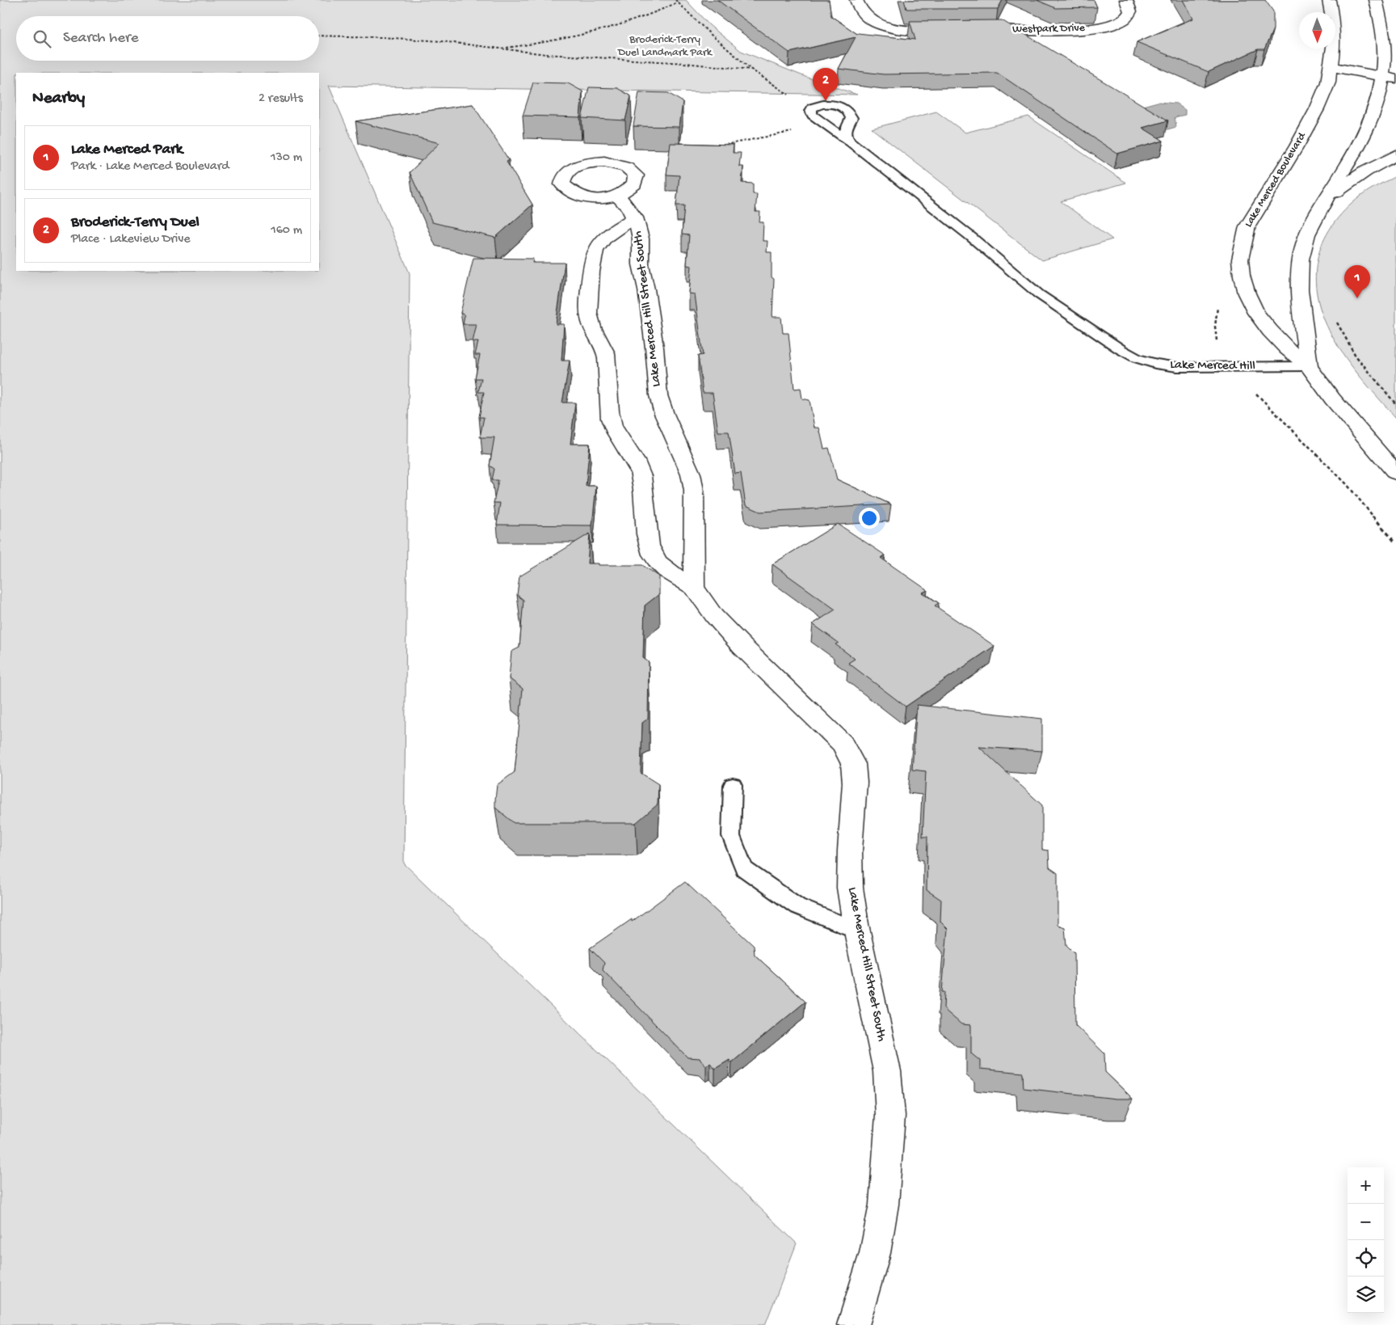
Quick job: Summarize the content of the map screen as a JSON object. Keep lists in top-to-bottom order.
{
  "streets": {
    "street": ["Westpark Drive", "Lake Merced Boulevard", "Lake Merced Hill Street South"],
    "lane": ["Lake Merced Hill"]
  },
  "crossings": [
    ["Lake Merced Boulevard", "Lake Merced Hill"]
  ],
  "parks": ["Broderick-Terry Duel Landmark Park"],
  "north": "bottom",
  "page": {
    "search": "Search here",
    "pins": ["2", "1"],
    "heading": ["Nearby", "2 results"],
    "list": [
      {
        "mark": "1",
        "name": "Lake Merced Park",
        "note": "Park · Lake Merced Boulevard",
        "value": "130 m"
      },
      {
        "mark": "2",
        "name": "Broderick-Terry Duel",
        "note": "Place · Lakeview Drive",
        "value": "160 m"
      }
    ],
    "map_buttons": ["+", "−"]
  }
}
